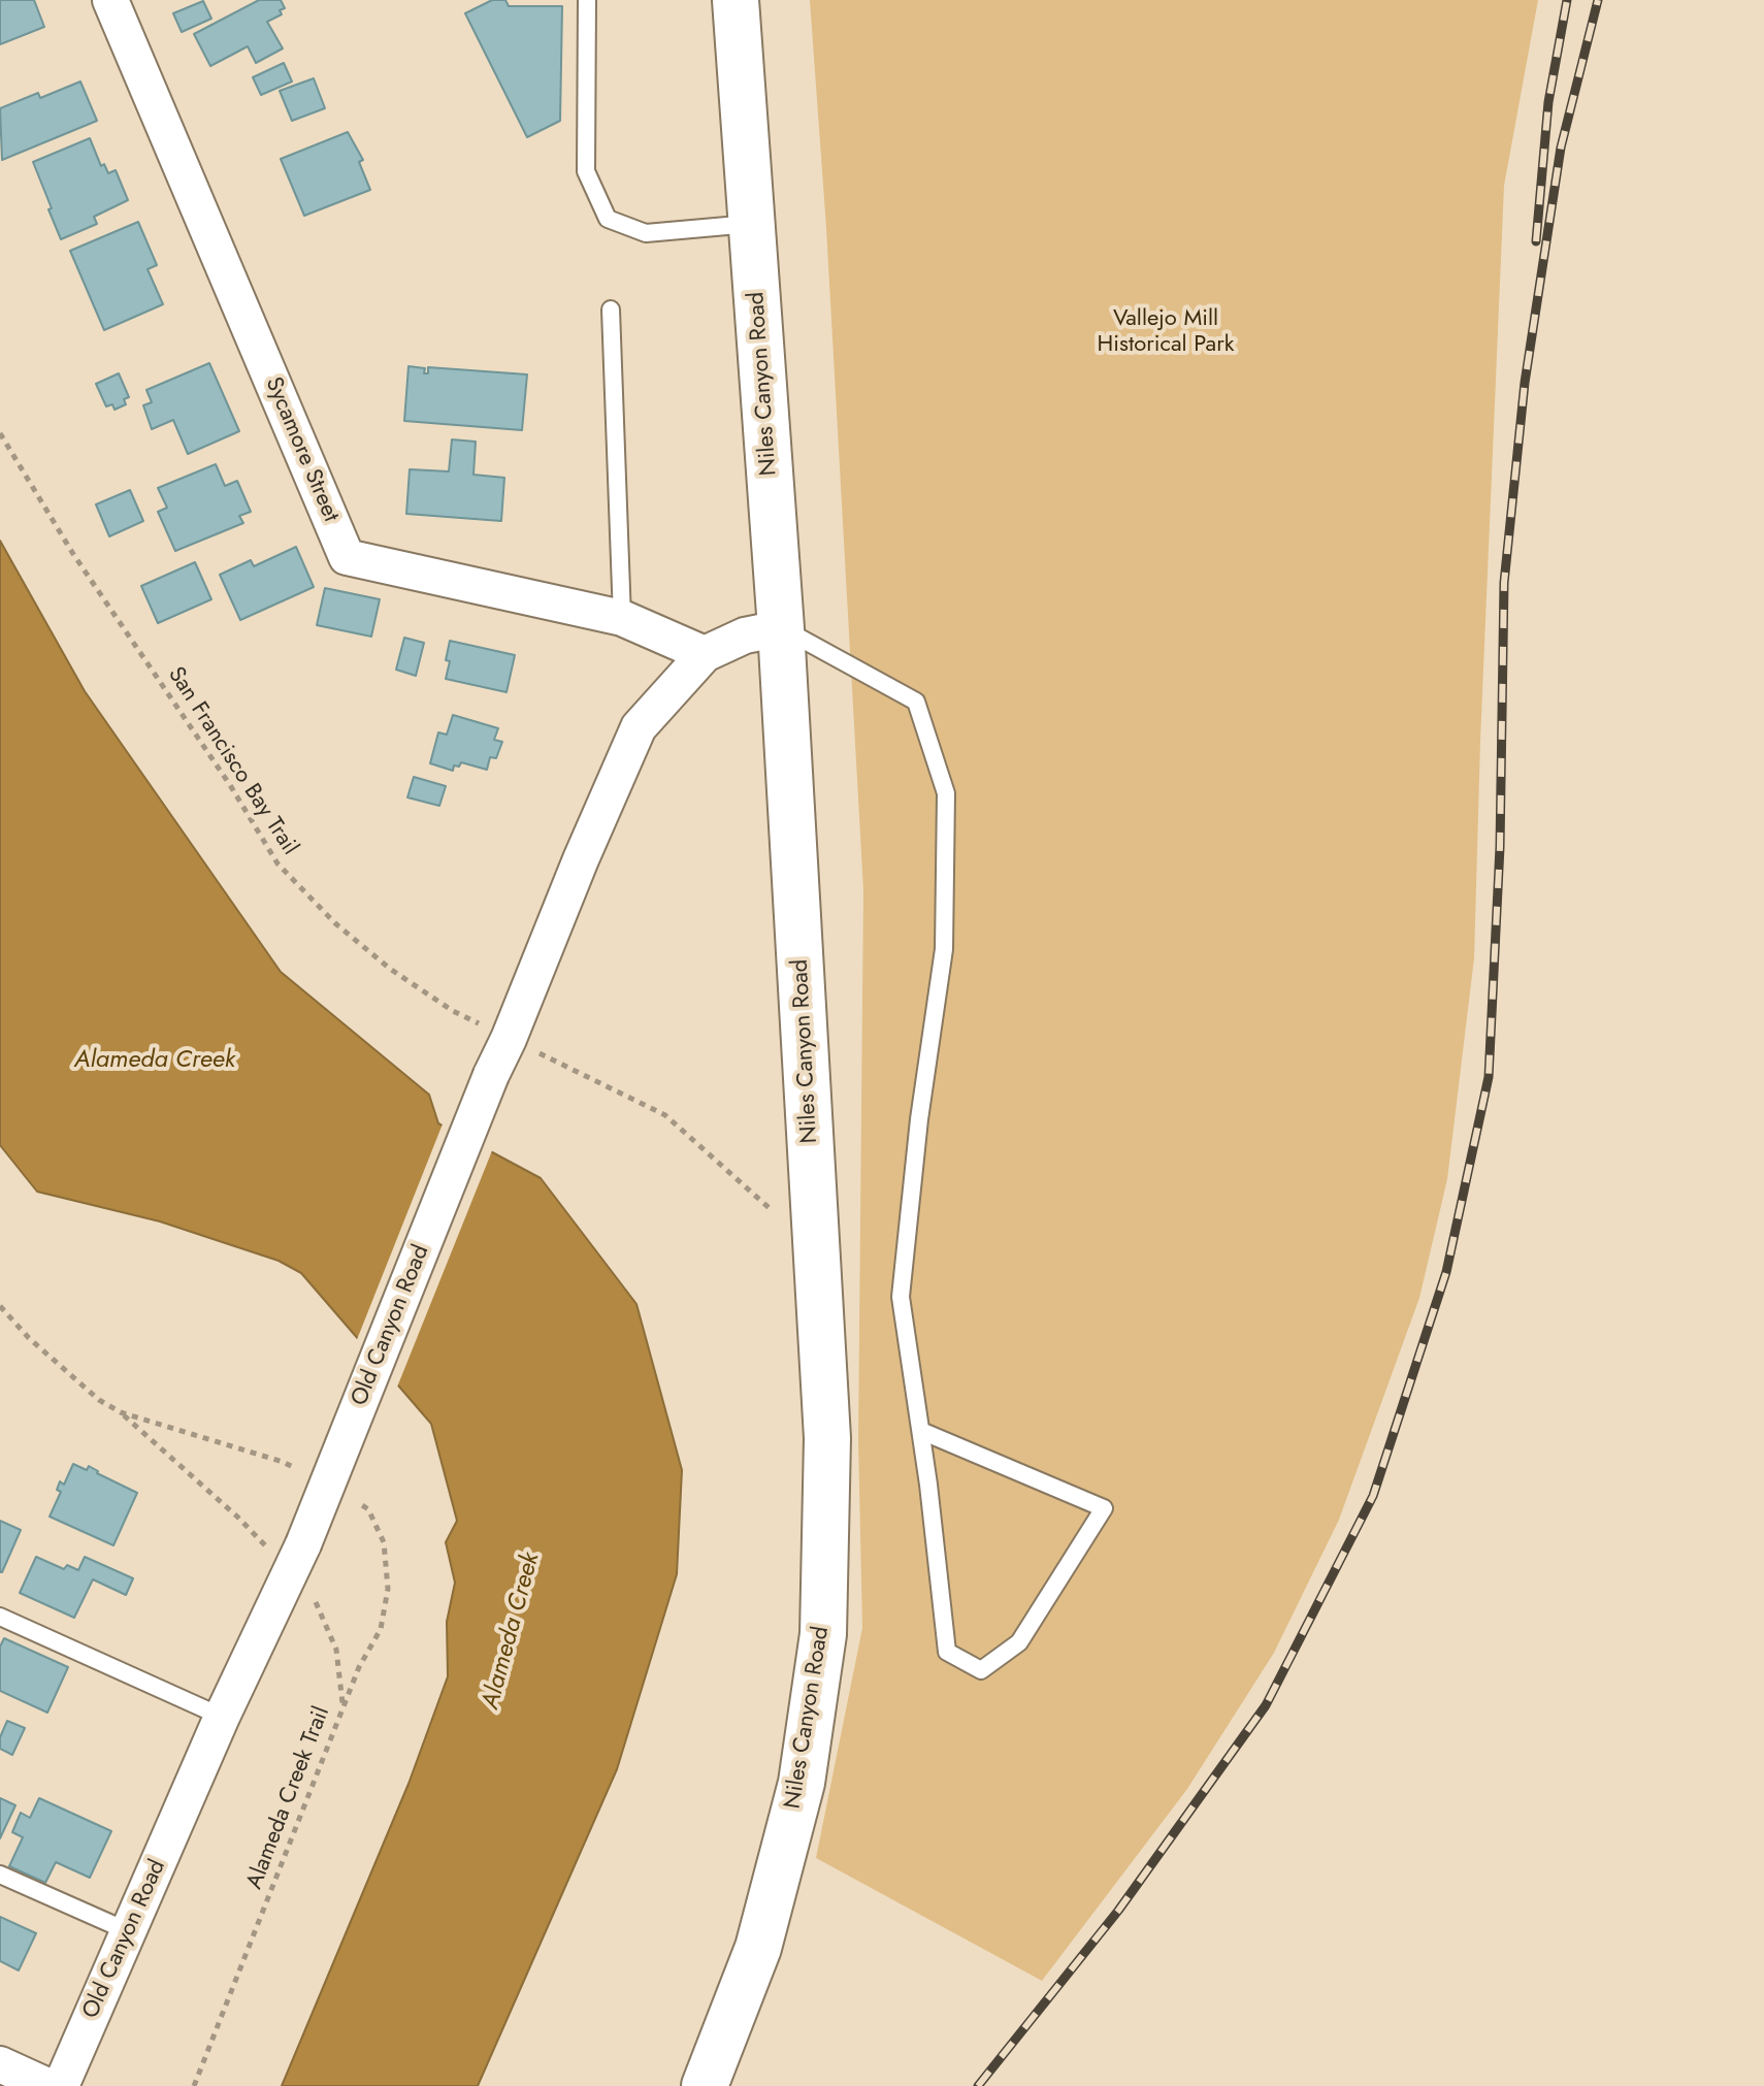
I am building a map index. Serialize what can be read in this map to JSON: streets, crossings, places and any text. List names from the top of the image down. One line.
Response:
{"streets":{"main road":["Niles Canyon Road"],"street":["Sycamore Street","Old Canyon Road"],"path":["San Francisco Bay Trail","Alameda Creek Trail"]},"crossings":[["Niles Canyon Road","San Francisco Bay Trail"],["Niles Canyon Road","Old Canyon Road"],["Sycamore Street","Old Canyon Road"],["San Francisco Bay Trail","Old Canyon Road"],["Old Canyon Road","Alameda Creek Trail"]],"water":["Alameda Creek"],"parks":["Vallejo Mill Historical Park"]}
